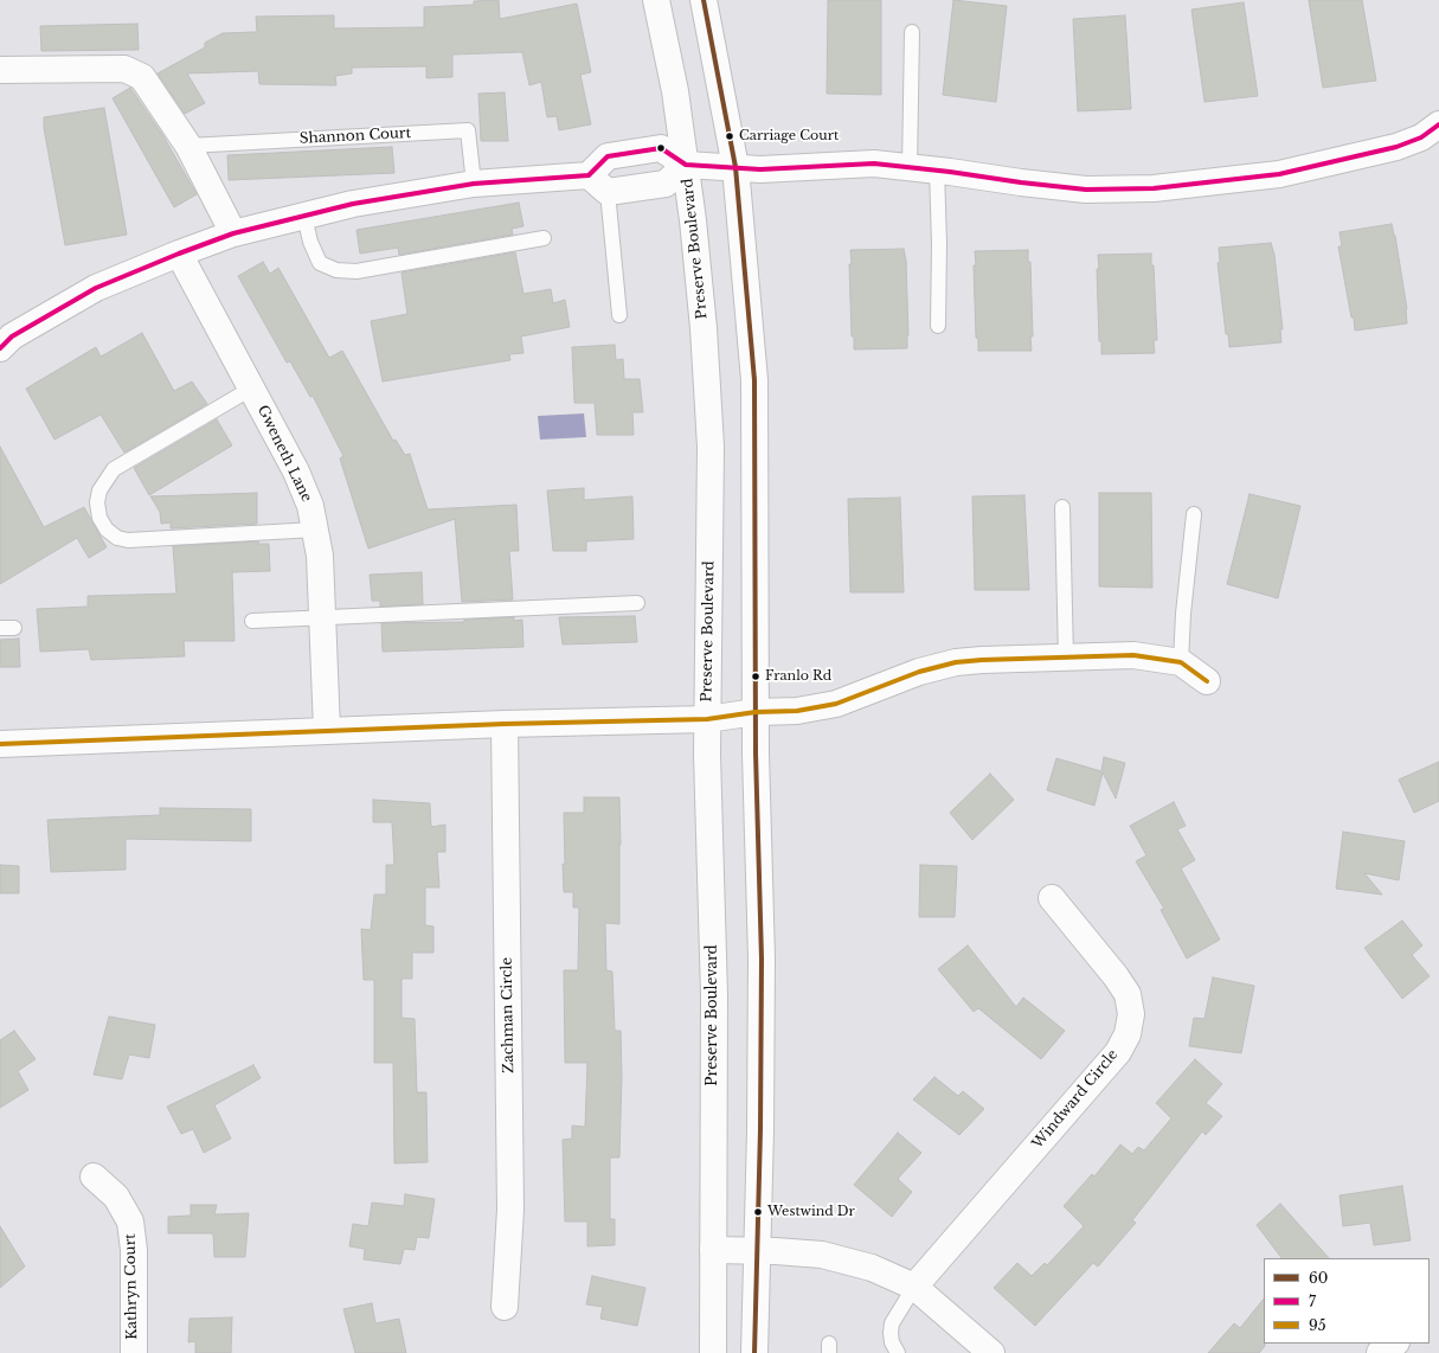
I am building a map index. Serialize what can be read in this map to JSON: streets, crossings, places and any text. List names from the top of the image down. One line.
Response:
{"streets":{"street":["Preserve Boulevard","Gweneth Lane","Zachman Circle","Windward Circle","Kathryn Court"],"lane":["Shannon Court"]},"places":["Carriage Court","Franlo Rd","Westwind Dr"],"lines":["transit line 60","transit line 7","transit line 95"],"legend":["60","7","95"]}
